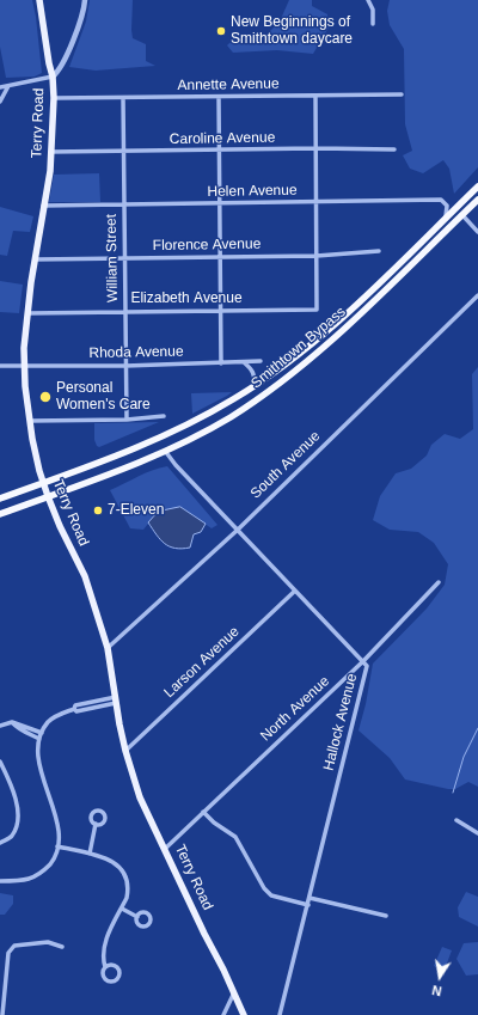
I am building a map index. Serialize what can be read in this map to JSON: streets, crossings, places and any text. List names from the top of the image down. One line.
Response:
{"streets":{"highway":["Smithtown Bypass"],"main road":["Terry Road"],"street":["Annette Avenue","Caroline Avenue","Helen Avenue","Florence Avenue","William Street","Elizabeth Avenue","Rhoda Avenue","South Avenue","Larson Avenue","North Avenue","Hallock Avenue"]},"crossings":[["Annette Avenue","Terry Road"],["Annette Avenue","William Street"],["Terry Road","Caroline Avenue"],["Terry Road","Helen Avenue"],["Terry Road","Florence Avenue"],["Terry Road","Elizabeth Avenue"],["Terry Road","Smithtown Bypass"],["Terry Road","Rhoda Avenue"],["Terry Road","South Avenue"],["Terry Road","Larson Avenue"],["Terry Road","North Avenue"],["Caroline Avenue","William Street"],["Helen Avenue","William Street"],["Helen Avenue","Smithtown Bypass"],["Florence Avenue","William Street"],["Florence Avenue","Elizabeth Avenue"],["William Street","Elizabeth Avenue"],["William Street","Rhoda Avenue"],["Smithtown Bypass","Hallock Avenue"],["South Avenue","Hallock Avenue"],["Larson Avenue","Hallock Avenue"],["North Avenue","Hallock Avenue"]],"places":["New Beginnings of Smithtown daycare","Personal Women's Care","7-Eleven"],"north":"bottom"}
